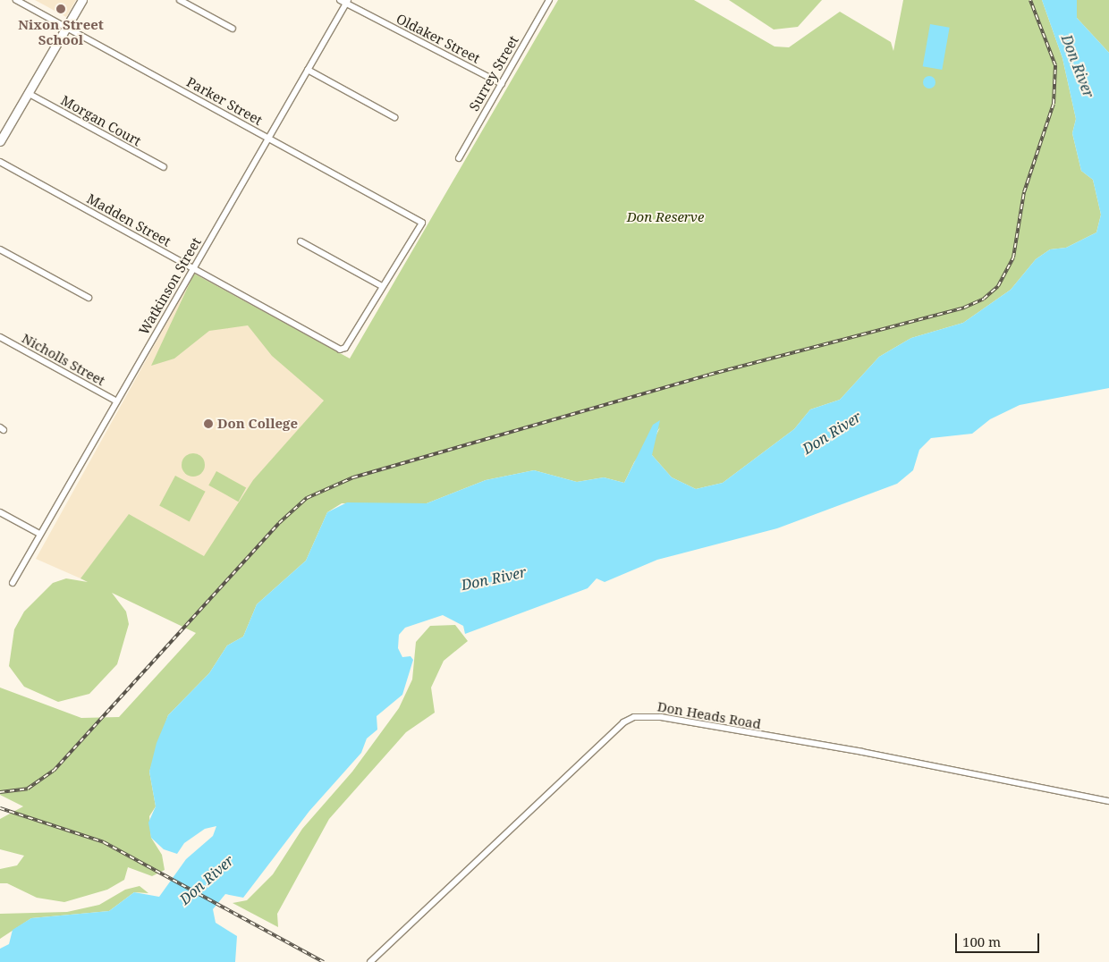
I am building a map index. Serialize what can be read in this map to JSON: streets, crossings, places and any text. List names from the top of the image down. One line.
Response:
{"streets":{"street":["Oldaker Street","Surrey Street","Parker Street","Morgan Court","Madden Street","Watkinson Street","Nicholls Street","Don Heads Road"]},"crossings":[["Oldaker Street","Surrey Street"],["Oldaker Street","Watkinson Street"],["Parker Street","Madden Street"],["Parker Street","Watkinson Street"],["Madden Street","Watkinson Street"],["Watkinson Street","Nicholls Street"]],"water":["Don River"],"parks":["Don Reserve"],"places":["Nixon Street School","Don College"],"scale_bar":"100 m"}
